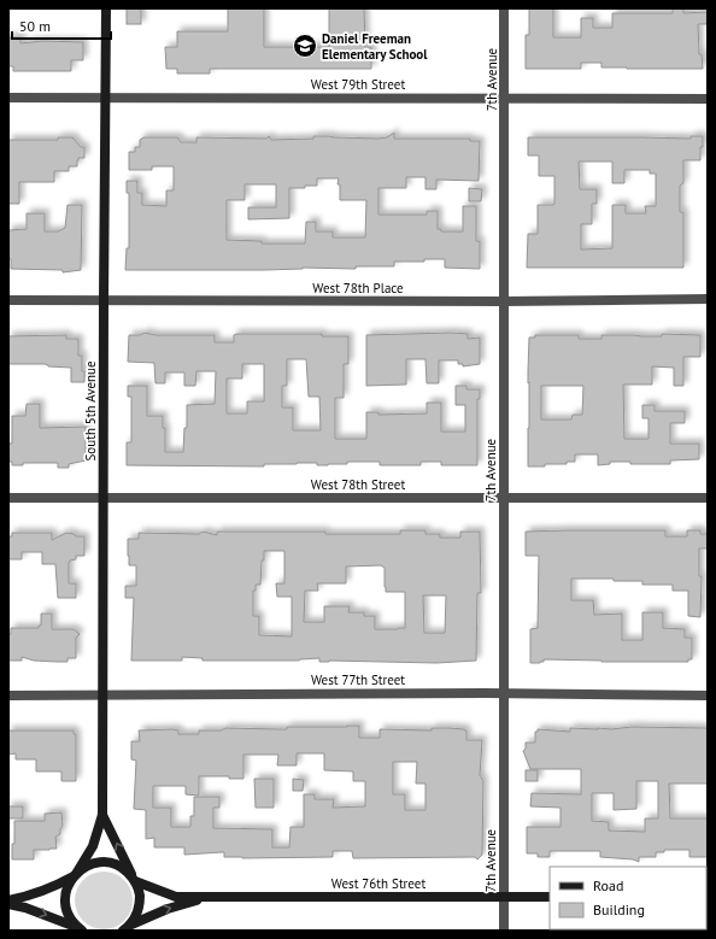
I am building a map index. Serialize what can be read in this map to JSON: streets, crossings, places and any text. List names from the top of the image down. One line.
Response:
{"streets":{"street":["7th Avenue","West 79th Street","West 78th Place","South 5th Avenue","West 78th Street","West 77th Street","West 76th Street"]},"crossings":[["7th Avenue","West 79th Street"],["7th Avenue","West 78th Place"],["7th Avenue","West 78th Street"],["7th Avenue","West 77th Street"],["7th Avenue","West 76th Street"],["West 79th Street","South 5th Avenue"],["West 78th Place","South 5th Avenue"],["South 5th Avenue","West 78th Street"],["South 5th Avenue","West 77th Street"],["South 5th Avenue","West 76th Street"]],"places":{"school or university":["Daniel Freeman Elementary School"]},"legend":["Road","Building"],"scale_bar":"50 m"}
